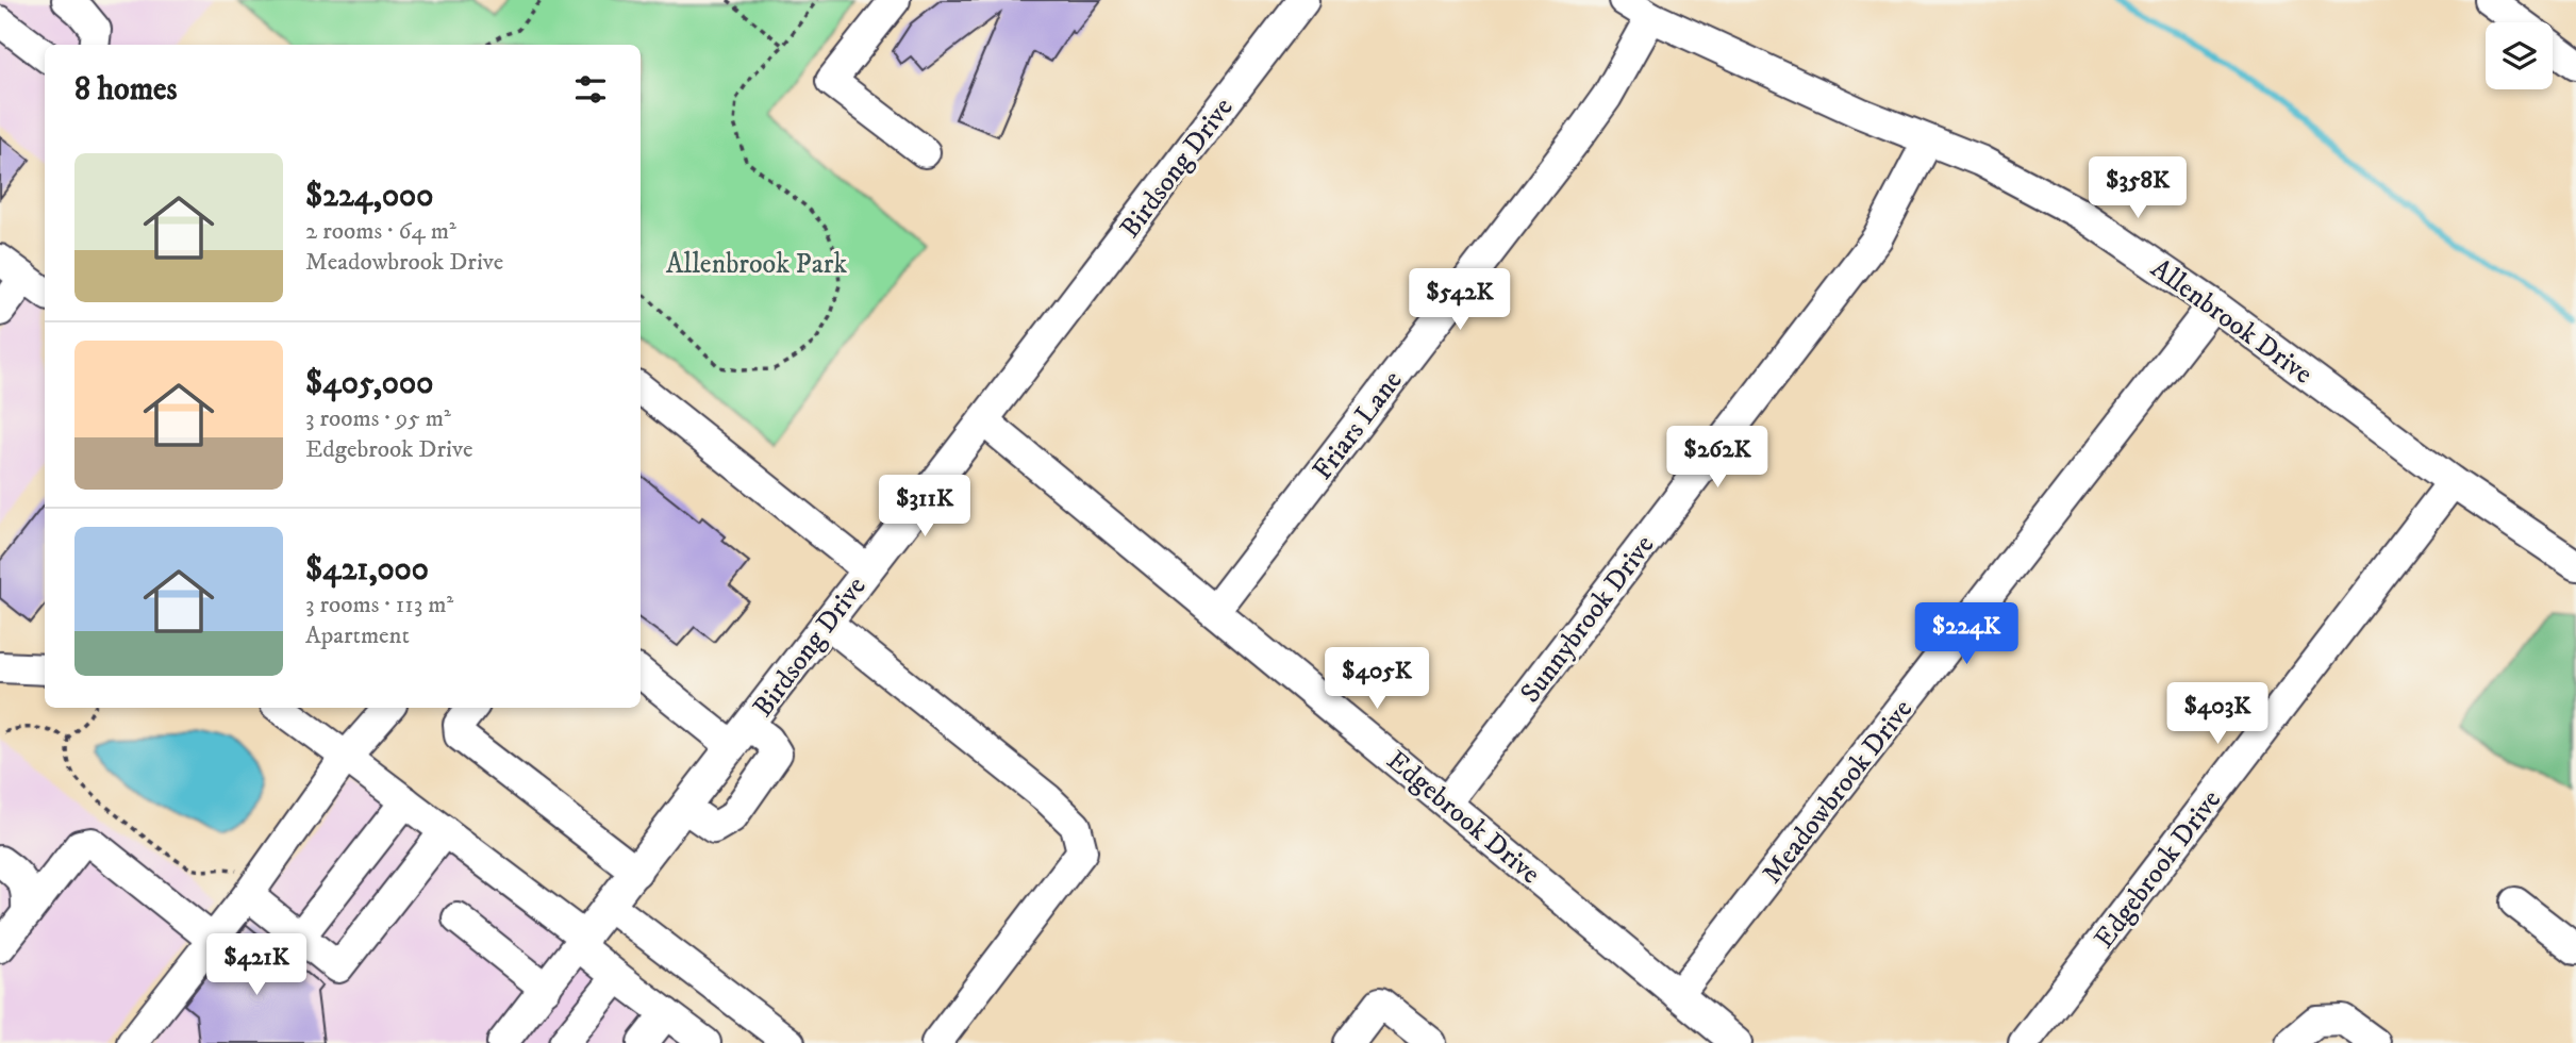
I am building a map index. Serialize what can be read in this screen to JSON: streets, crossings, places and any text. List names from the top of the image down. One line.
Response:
{"streets":{"street":["Birdsong Drive","Allenbrook Drive","Friars Lane","Sunnybrook Drive","Meadowbrook Drive","Edgebrook Drive"]},"crossings":[["Birdsong Drive","Edgebrook Drive"],["Allenbrook Drive","Friars Lane"],["Allenbrook Drive","Sunnybrook Drive"],["Allenbrook Drive","Meadowbrook Drive"],["Allenbrook Drive","Edgebrook Drive"],["Friars Lane","Edgebrook Drive"],["Sunnybrook Drive","Edgebrook Drive"],["Meadowbrook Drive","Edgebrook Drive"]],"parks":["Allenbrook Park"],"page":{"heading":"8 homes","list":[{"name":"$224,000","note":"2 rooms · 64 m² · Meadowbrook Drive"},{"name":"$405,000","note":"3 rooms · 95 m² · Edgebrook Drive"},{"name":"$421,000","note":"3 rooms · 113 m² · Apartment"}],"price":["$358K","$542K","$262K","$311K","$224K","$405K","$403K","$421K"]}}
